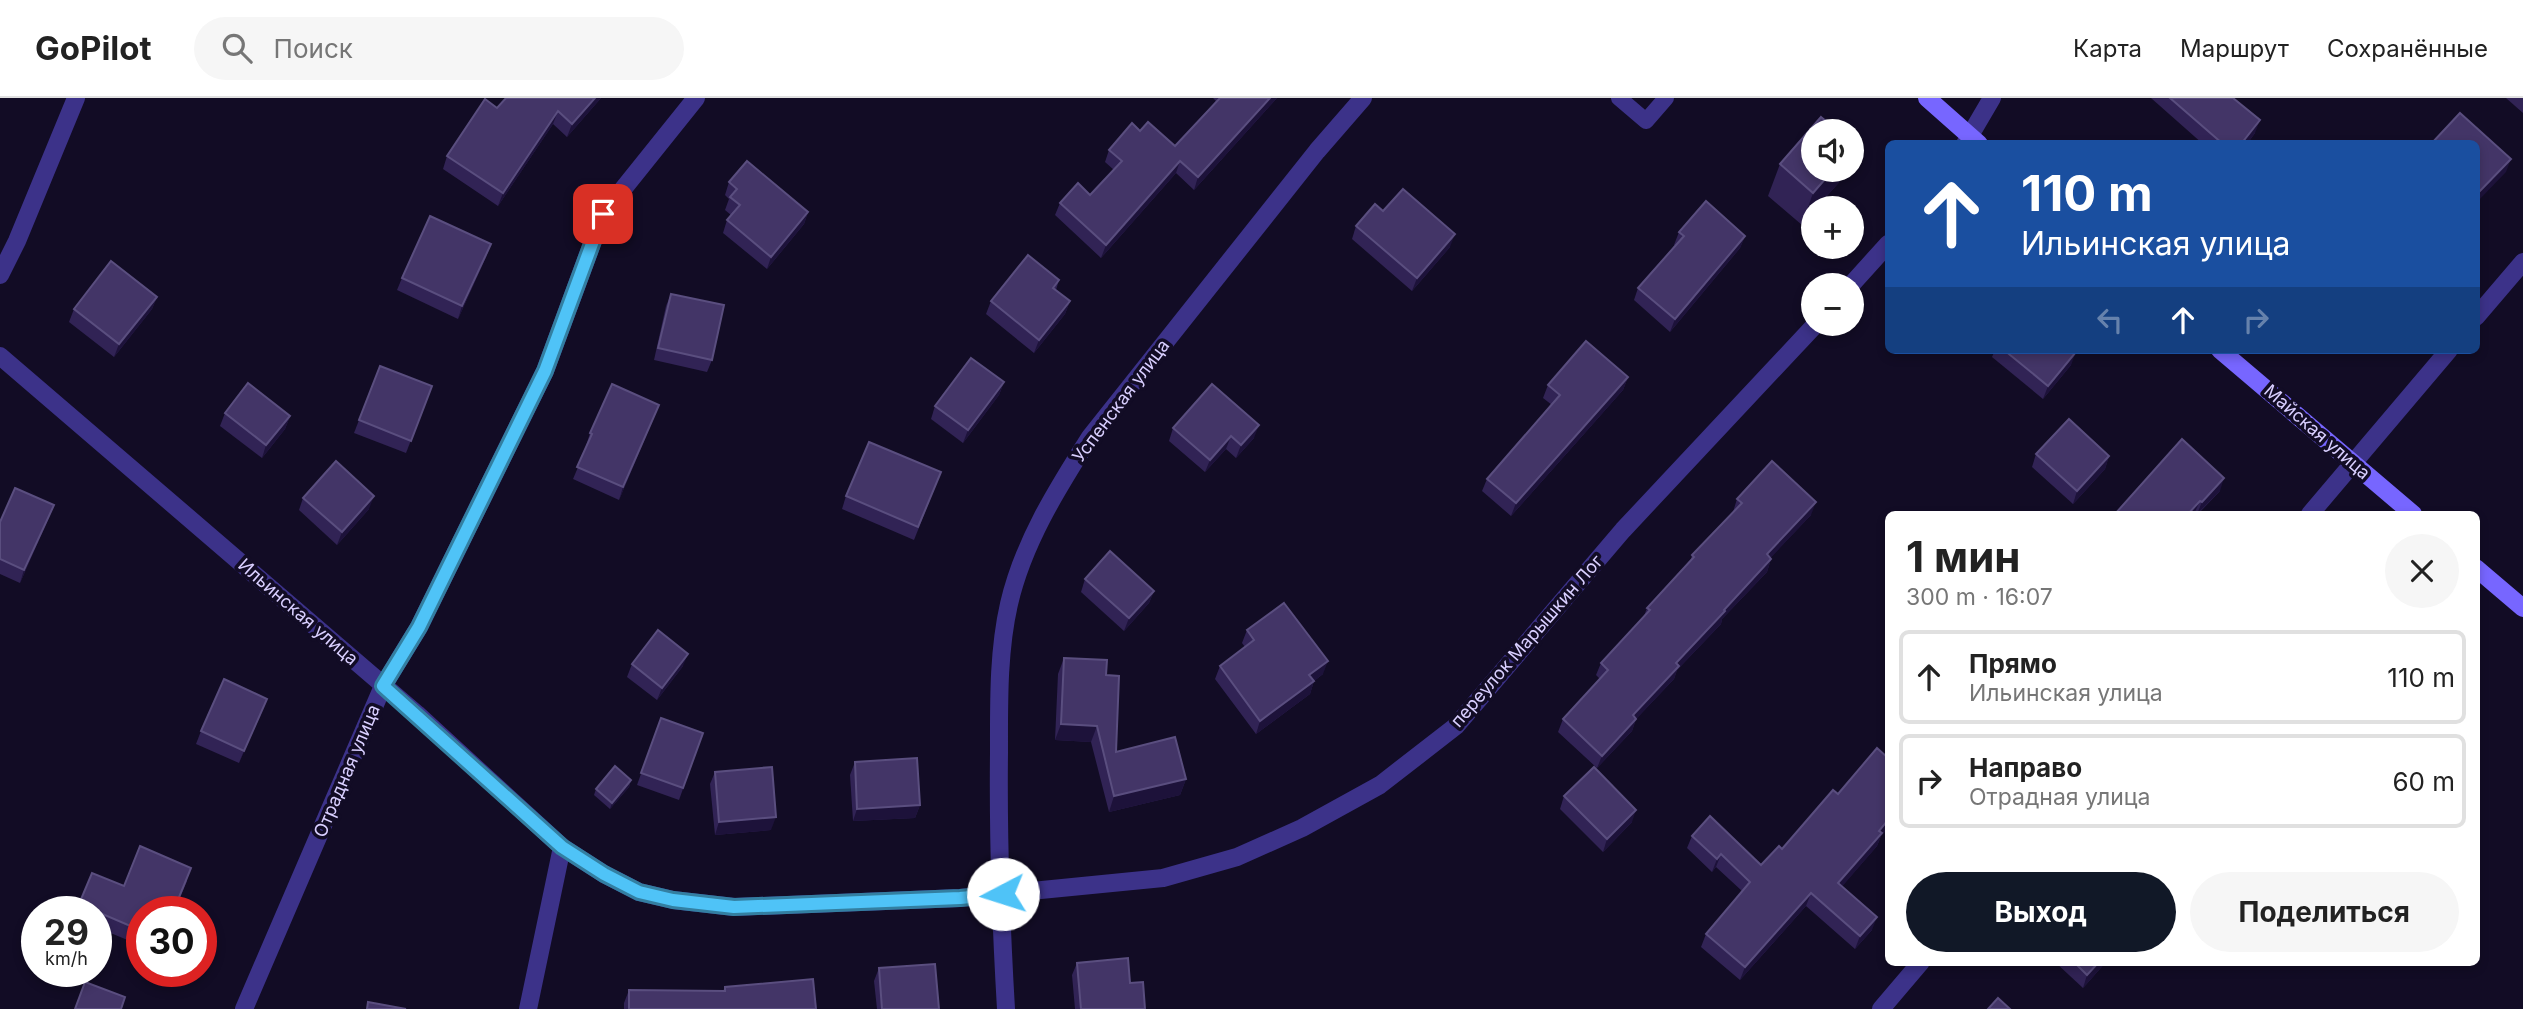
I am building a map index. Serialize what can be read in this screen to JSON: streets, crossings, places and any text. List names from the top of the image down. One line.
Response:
{"streets":{"street":["Успенская улица","Майская улица","Ильинская улица","переулок Марышкин Лог","Отрадная улица"]},"crossings":[["Успенская улица","переулок Марышкин Лог"],["Ильинская улица","переулок Марышкин Лог"],["Ильинская улица","Отрадная улица"]],"page":{"header":"GoPilot","search":"Поиск","nav":["Карта","Маршрут","Сохранённые"],"map_buttons":["+","−"],"turn":["110 m","Ильинская улица"],"heading":["1 мин","300 m · 16:07"],"list":[{"name":"Прямо","note":"Ильинская улица","value":"110 m"},{"name":"Направо","note":"Отрадная улица","value":"60 m"}],"buttons":["Выход","Поделиться"],"speed":"29 km/h","limit":"30"}}
